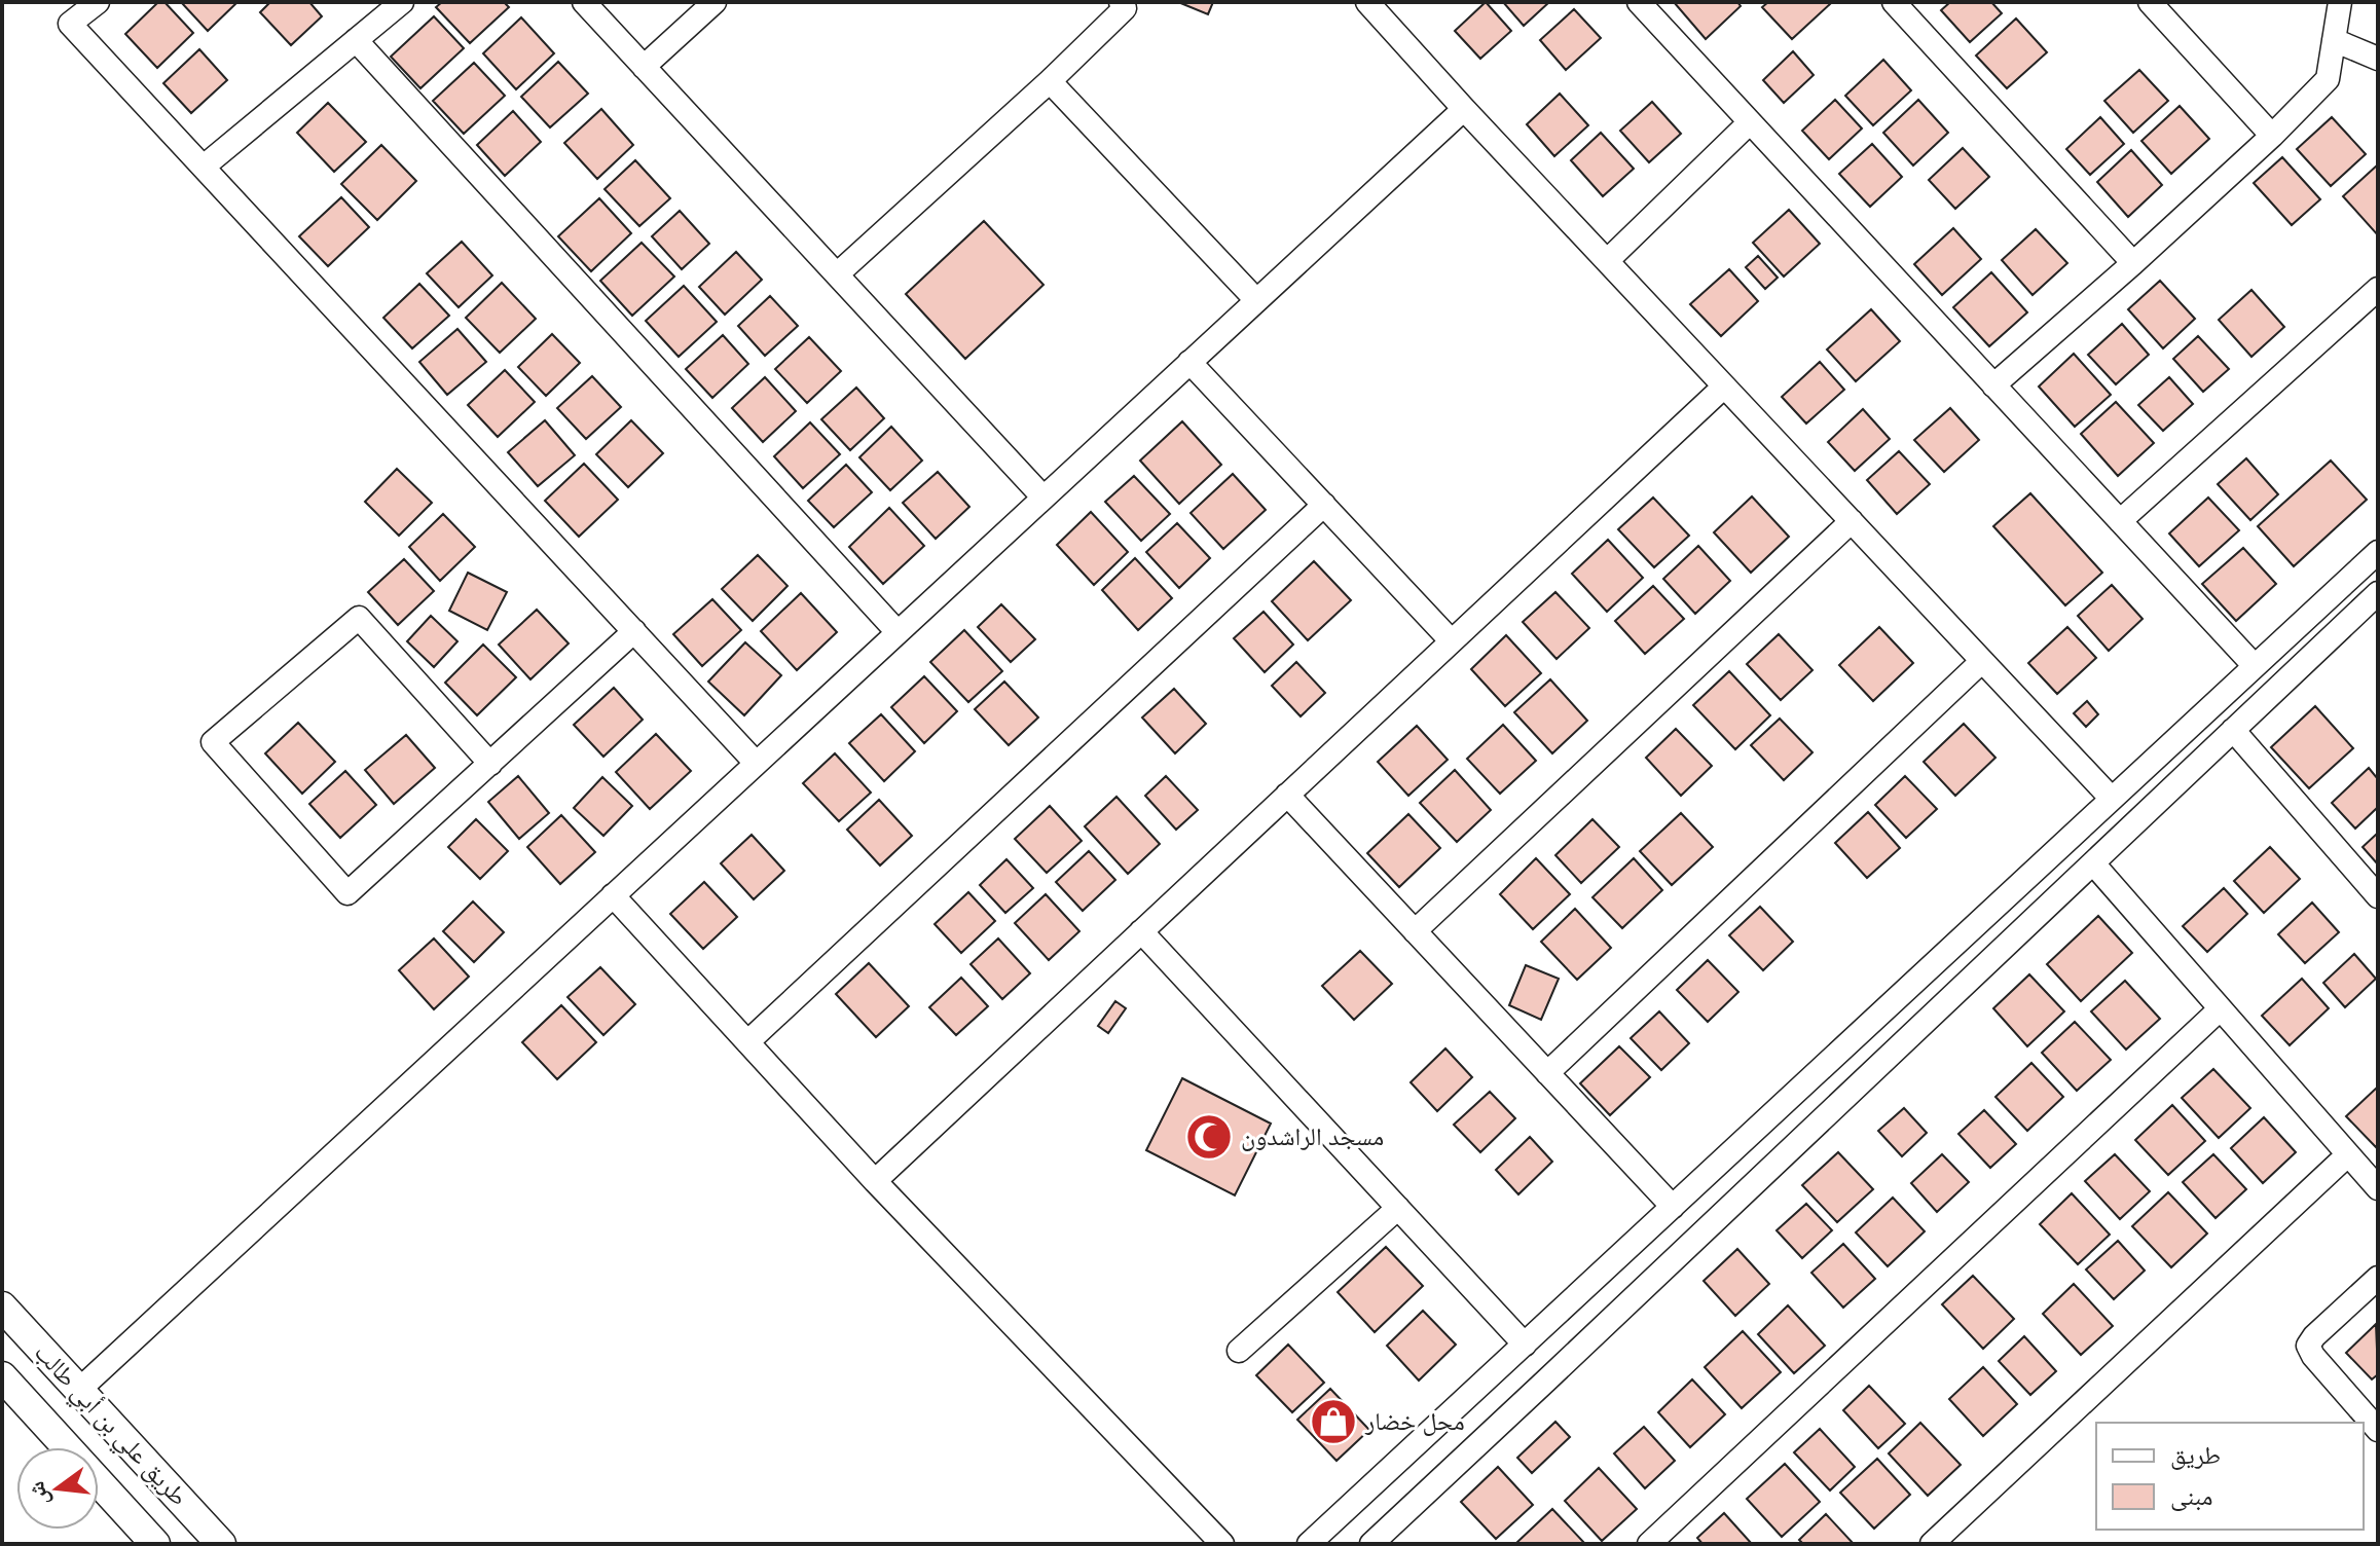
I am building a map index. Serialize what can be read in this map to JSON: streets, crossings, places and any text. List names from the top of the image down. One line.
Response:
{"streets":{"main road":["طريق علي بن أبي طالب"]},"places":{"mosque":["مسجد الراشدون"],"shop":["محل خضار"]},"legend":["طريق","مبنى"],"north":"left"}
